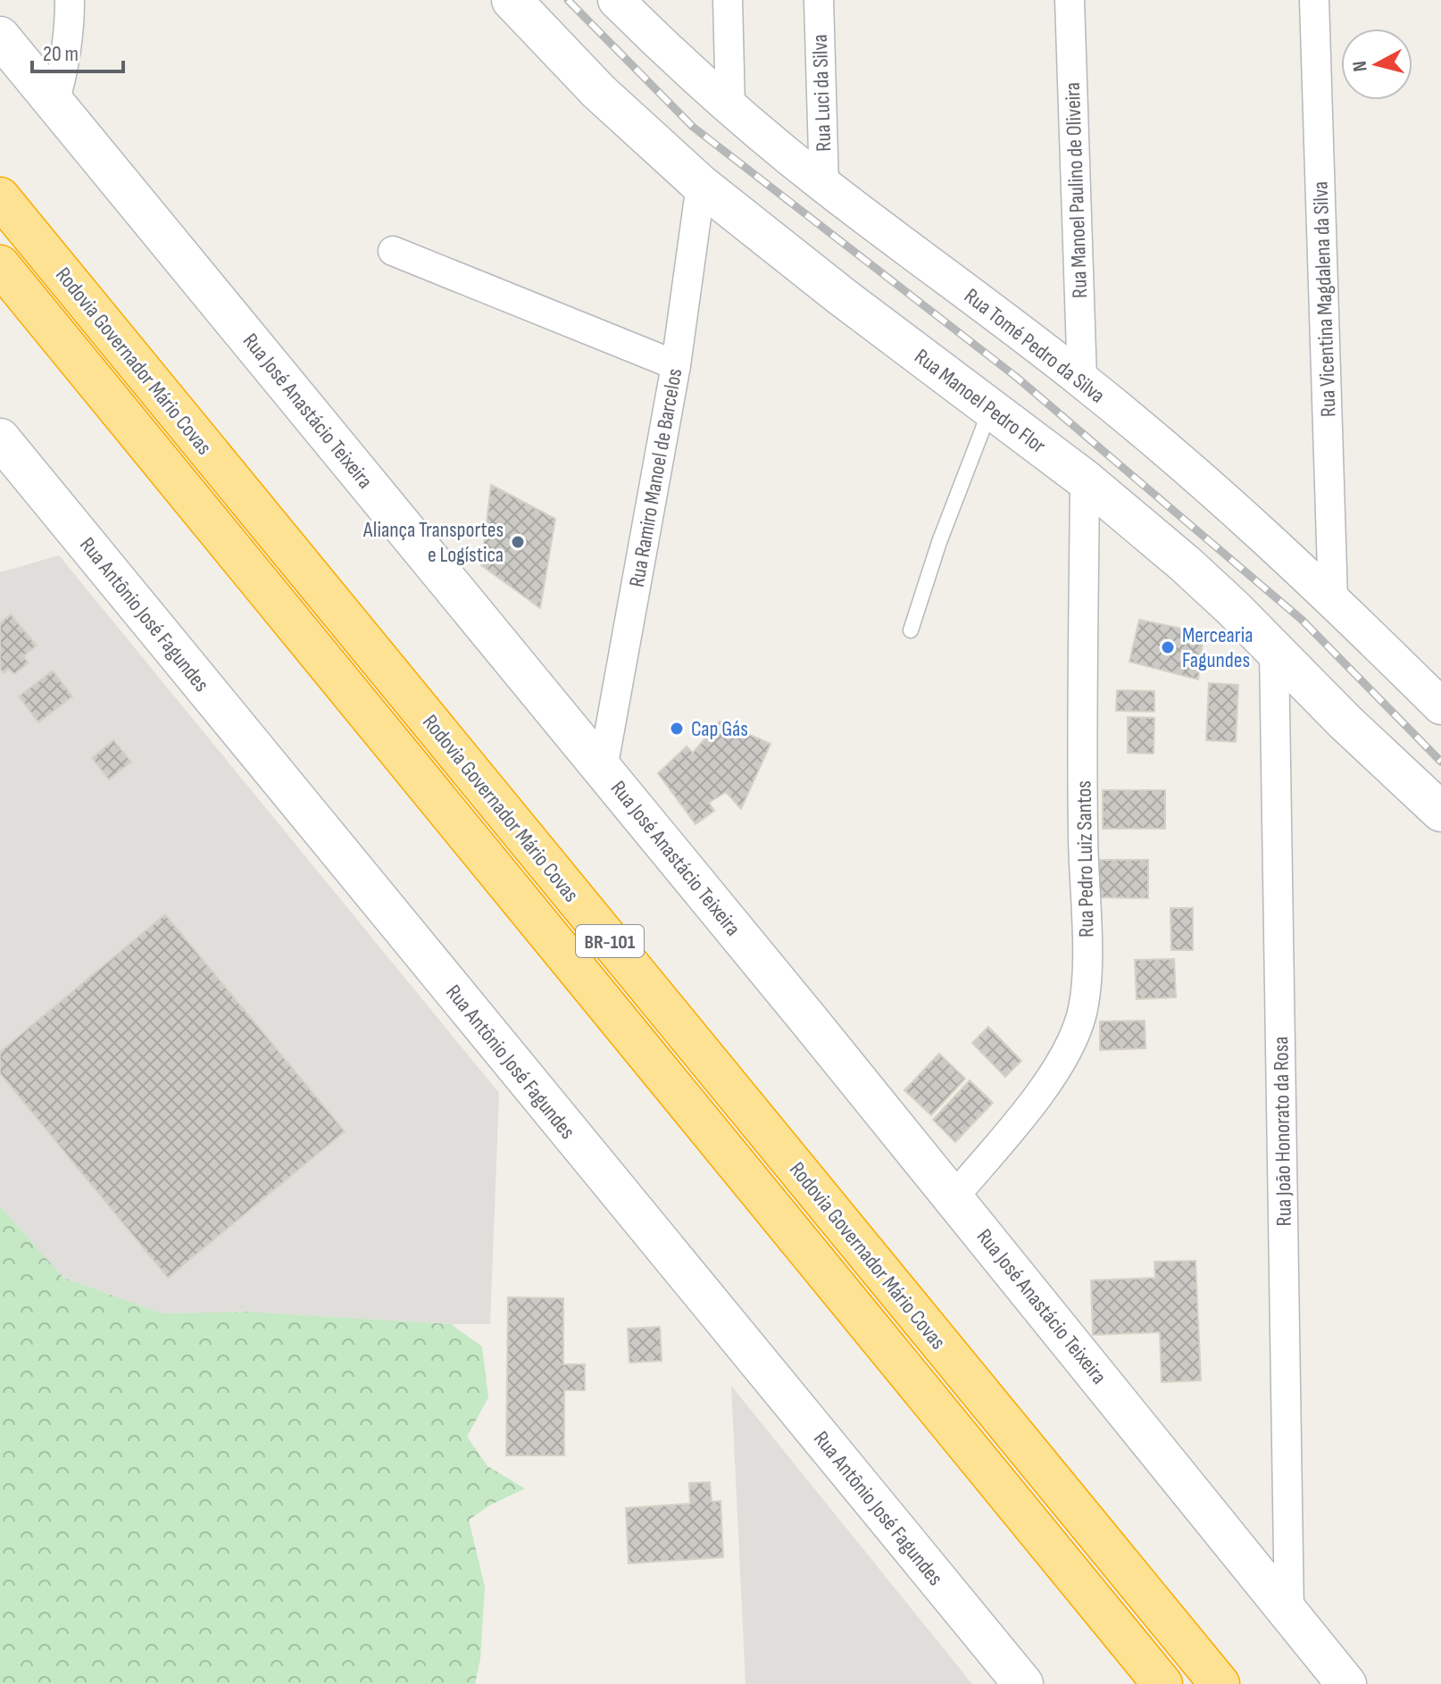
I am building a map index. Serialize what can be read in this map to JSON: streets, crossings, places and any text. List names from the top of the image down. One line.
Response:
{"streets":{"highway":["Rodovia Governador Mário Covas","BR-101"],"main road":["Rua Manoel Pedro Flor","Rua José Anastácio Teixeira","Rua Antônio José Fagundes"],"street":["Rua Luci da Silva","Rua Manoel Paulino de Oliveira","Rua Vicentina Magdalena da Silva","Rua Tomé Pedro da Silva","Rua Ramiro Manoel de Barcelos","Rua Pedro Luiz Santos","Rua João Honorato da Rosa"]},"crossings":[["Rua Luci da Silva","Rua Tomé Pedro da Silva"],["Rua Manoel Paulino de Oliveira","Rua Tomé Pedro da Silva"],["Rua Vicentina Magdalena da Silva","Rua Tomé Pedro da Silva"],["Rua Manoel Pedro Flor","Rua Ramiro Manoel de Barcelos"],["Rua Manoel Pedro Flor","Rua Pedro Luiz Santos"],["Rua Manoel Pedro Flor","Rua João Honorato da Rosa"],["Rua José Anastácio Teixeira","Rua Ramiro Manoel de Barcelos"],["Rua José Anastácio Teixeira","Rua Pedro Luiz Santos"],["Rua José Anastácio Teixeira","Rua João Honorato da Rosa"]],"places":["Aliança Transportes e Logística","Mercearia Fagundes","Cap Gás"],"scale_bar":"20 m","north":"left"}
